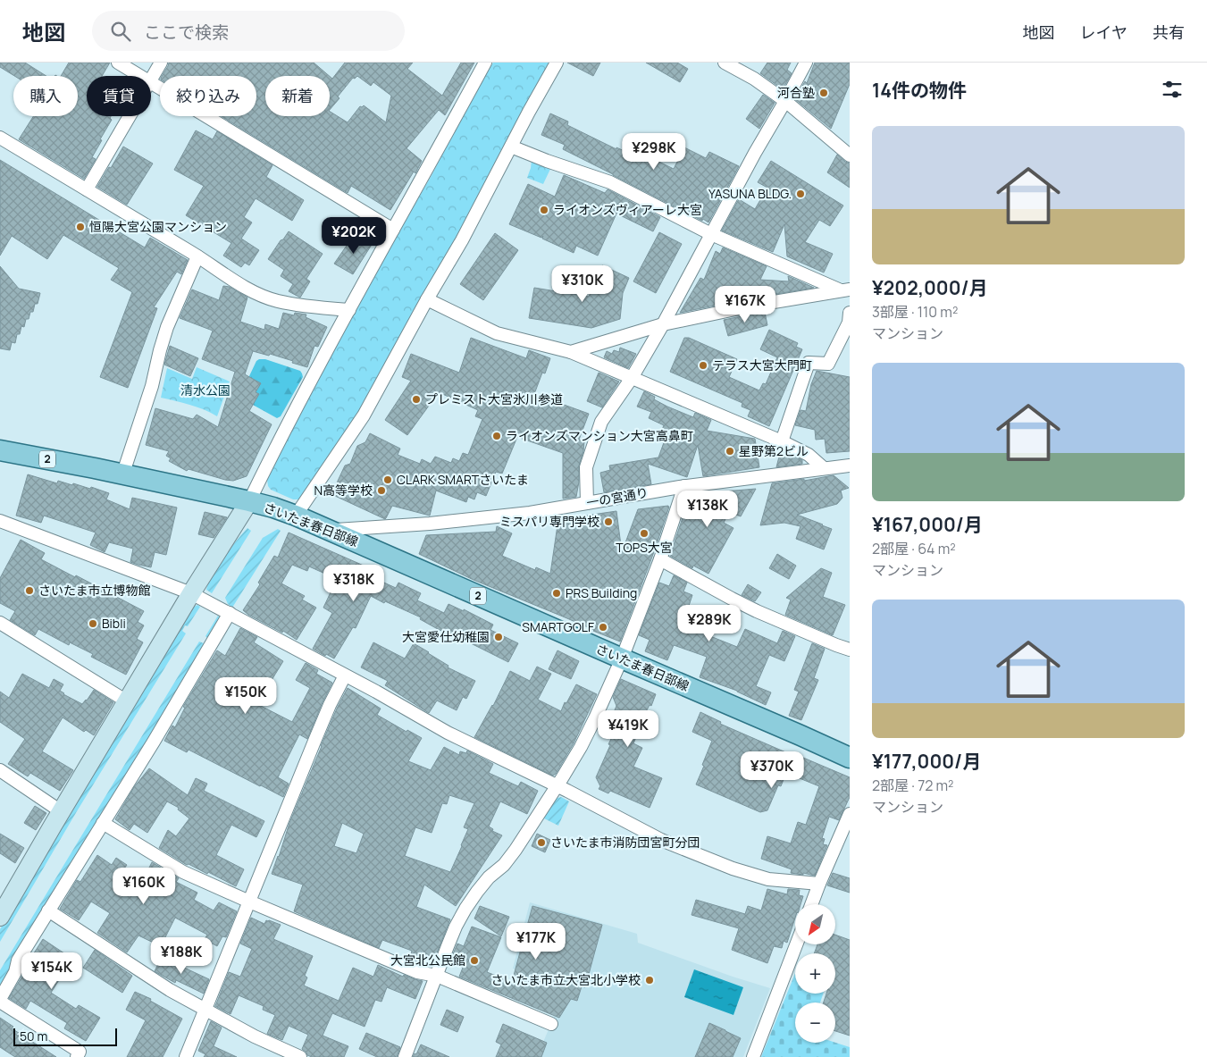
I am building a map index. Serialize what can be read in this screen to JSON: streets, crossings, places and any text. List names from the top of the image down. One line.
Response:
{"streets":{"main road":["2","さいたま春日部線"],"street":["一の宮通り"]},"crossings":[["一の宮通り","さいたま春日部線"]],"parks":["清水公園"],"places":["河合塾","YASUNA BLDG.","ライオンズヴィアーレ大宮","恒陽大宮公園マンション","テラス大宮大門町","プレミスト大宮氷川参道","ライオンズマンション大宮高鼻町","星野第2ビル","CLARK SMARTさいたま","N高等学校","ミスパリ専門学校","TOPS大宮","さいたま市立博物館","PRS Building","Bibli","SMARTGOLF","大宮愛仕幼稚園","さいたま市消防団宮町分団","大宮北公民館","さいたま市立大宮北小学校"],"scale_bar":"50 m","north":"bottom left","page":{"header":"地図","search":"ここで検索","nav":["地図","レイヤ","共有"],"heading":"14件の物件","chip":["購入","賃貸","絞り込み","新着"],"list":[{"name":"¥202,000/月","note":"3部屋 · 110 m² · マンション"},{"name":"¥167,000/月","note":"2部屋 · 64 m² · マンション"},{"name":"¥177,000/月","note":"2部屋 · 72 m² · マンション"}],"price":["¥298K","¥202K","¥310K","¥167K","¥138K","¥318K","¥289K","¥150K","¥419K","¥370K","¥160K","¥177K","¥188K","¥154K"],"map_buttons":["+","−"],"scale":"50 m"}}
